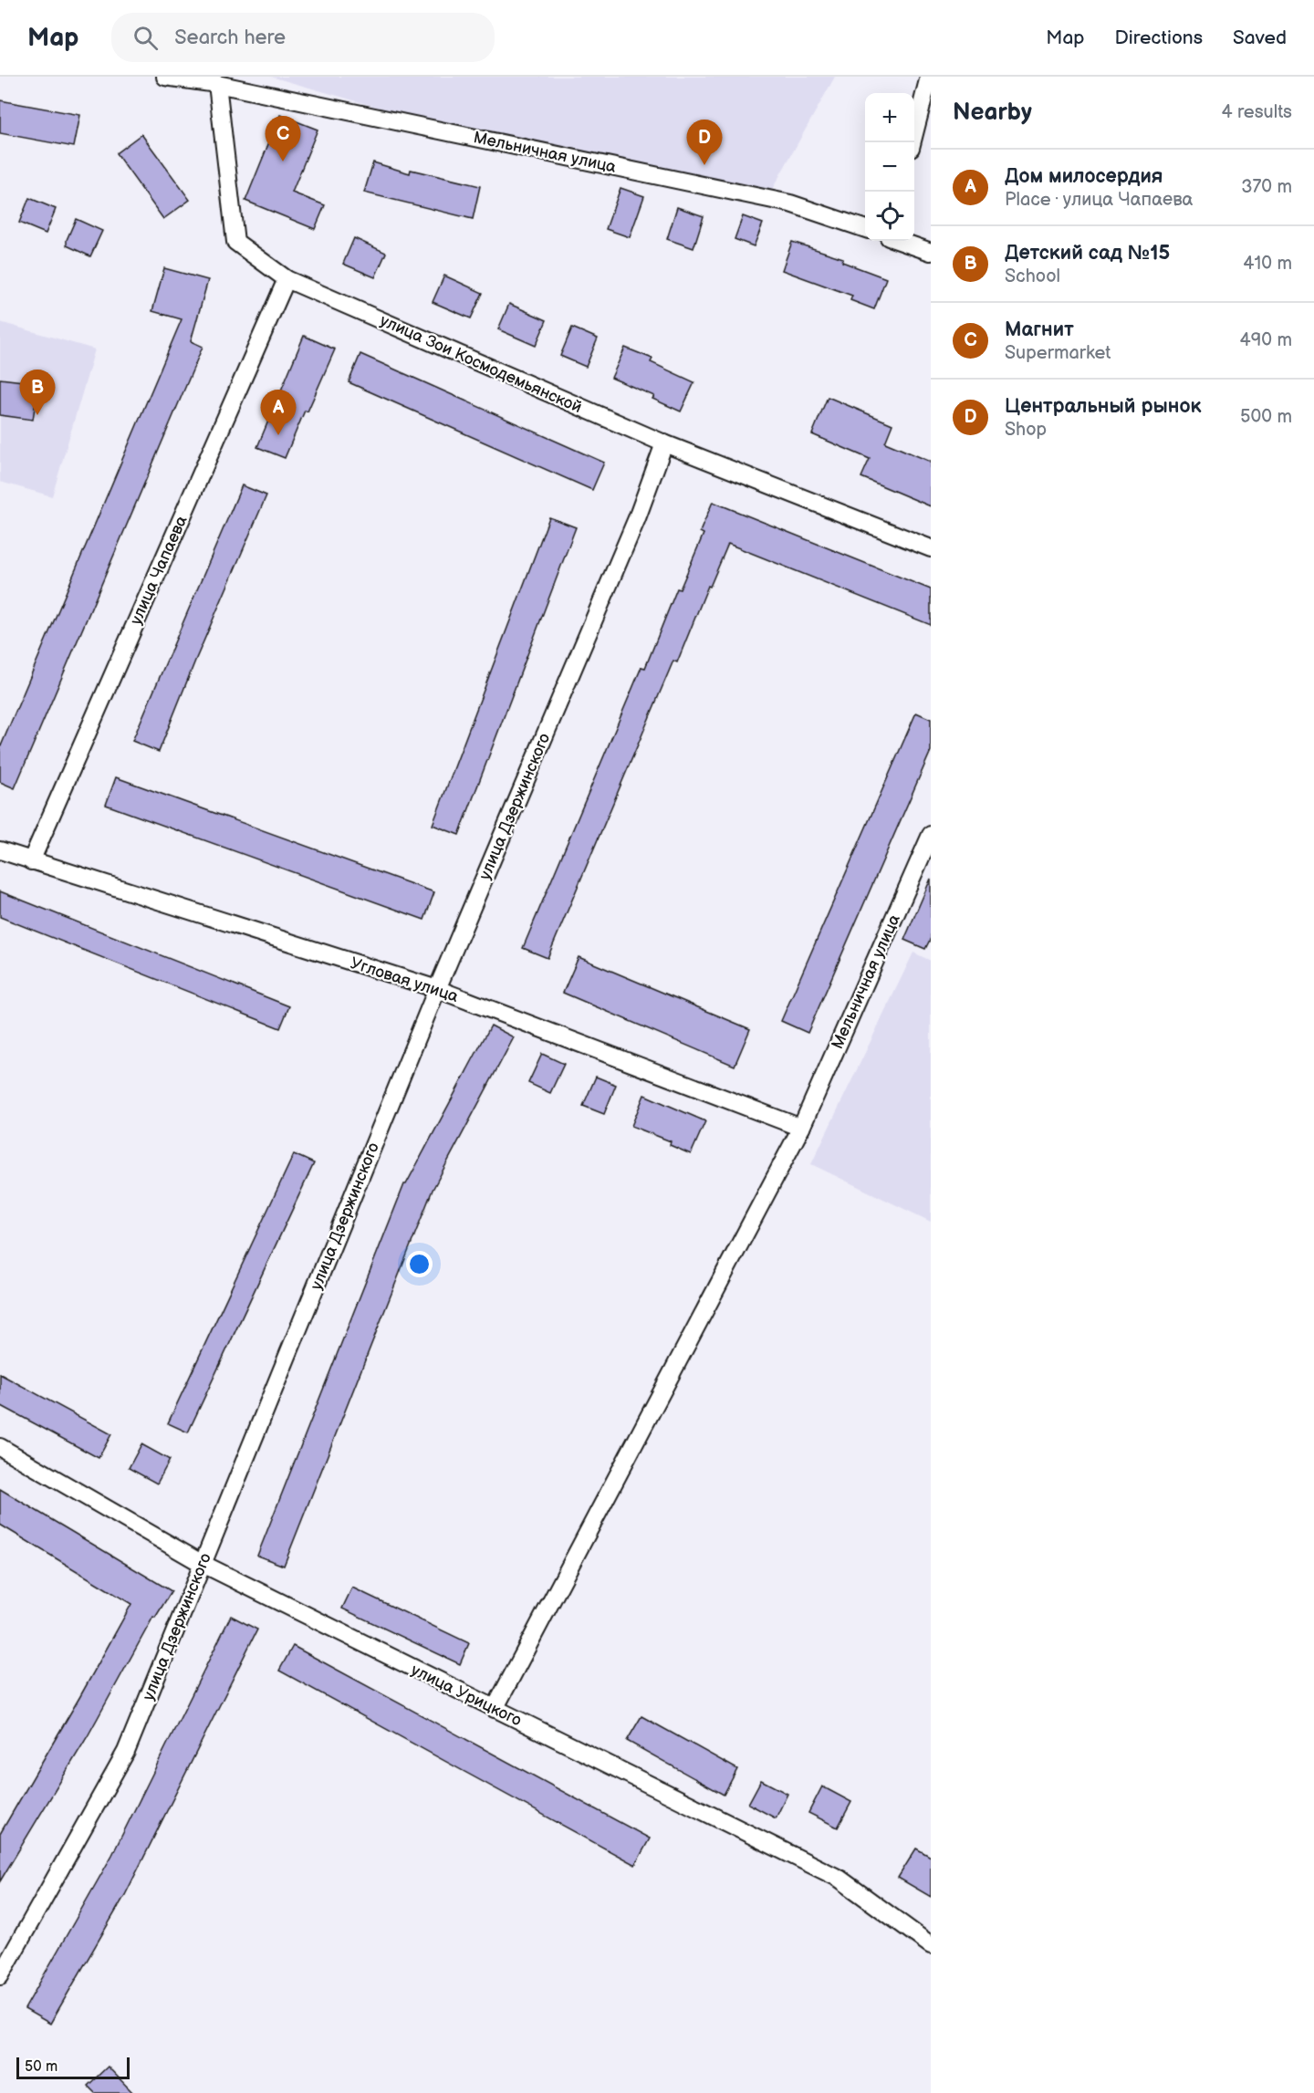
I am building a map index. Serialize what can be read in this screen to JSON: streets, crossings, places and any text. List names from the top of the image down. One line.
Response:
{"streets":{"street":["Мельничная улица","улица Зои Космодемьянской","улица Чапаева","улица Дзержинского","Угловая улица","улица Урицкого"]},"crossings":[["Мельничная улица","улица Зои Космодемьянской"],["Мельничная улица","Угловая улица"],["Мельничная улица","улица Урицкого"],["улица Зои Космодемьянской","улица Чапаева"],["улица Зои Космодемьянской","улица Дзержинского"],["улица Чапаева","Угловая улица"],["улица Дзержинского","Угловая улица"],["улица Дзержинского","улица Урицкого"]],"scale_bar":"50 m","page":{"header":"Map","search":"Search here","nav":["Map","Directions","Saved"],"heading":["Nearby","4 results"],"map_buttons":["+","−"],"pins":["C","D","B","A"],"list":[{"mark":"A","name":"Дом милосердия","note":"Place · улица Чапаева","value":"370 m"},{"mark":"B","name":"Детский сад №15","note":"School","value":"410 m"},{"mark":"C","name":"Магнит","note":"Supermarket","value":"490 m"},{"mark":"D","name":"Центральный рынок","note":"Shop","value":"500 m"}],"scale":"50 m"}}
